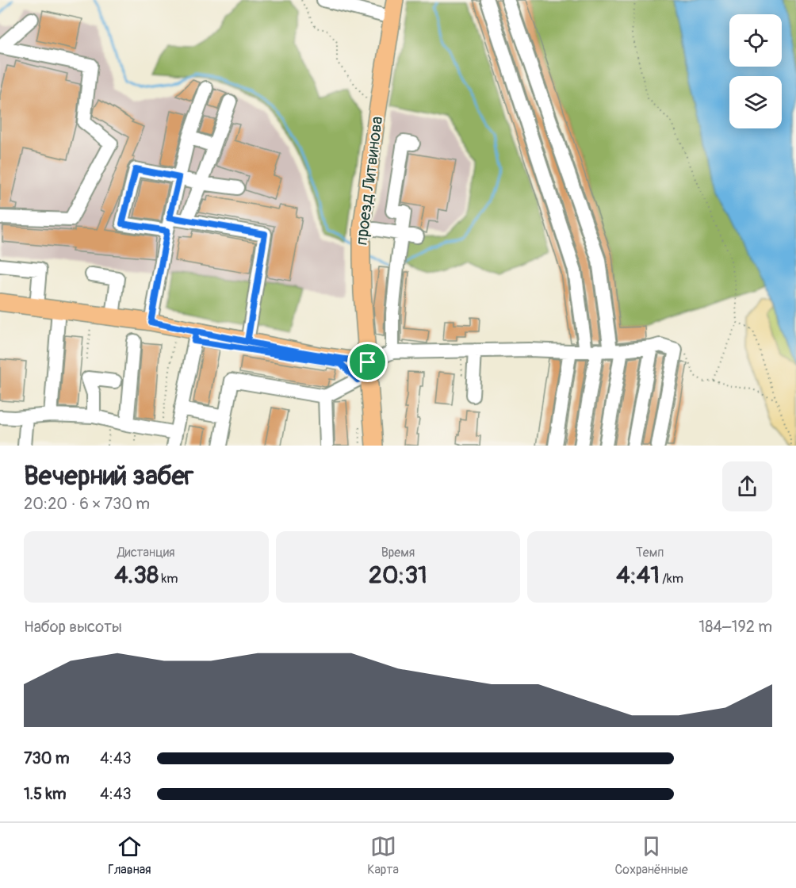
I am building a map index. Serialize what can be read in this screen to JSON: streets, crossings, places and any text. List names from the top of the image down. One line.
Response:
{"streets":{"main road":["проезд Литвинова"]},"page":{"heading":["Вечерний забег","20:20 · 6 × 730 m"],"stats":[["Дистанция","4.38 km"],["Время","20:31"],["Темп","4:41 /km"]],"chart":["Набор высоты","184–192 m"],"list":[{"name":"730 m","note":"4:43"},{"name":"1.5 km","note":"4:43"}],"tabs":["Главная","Карта","Сохранённые"]}}
